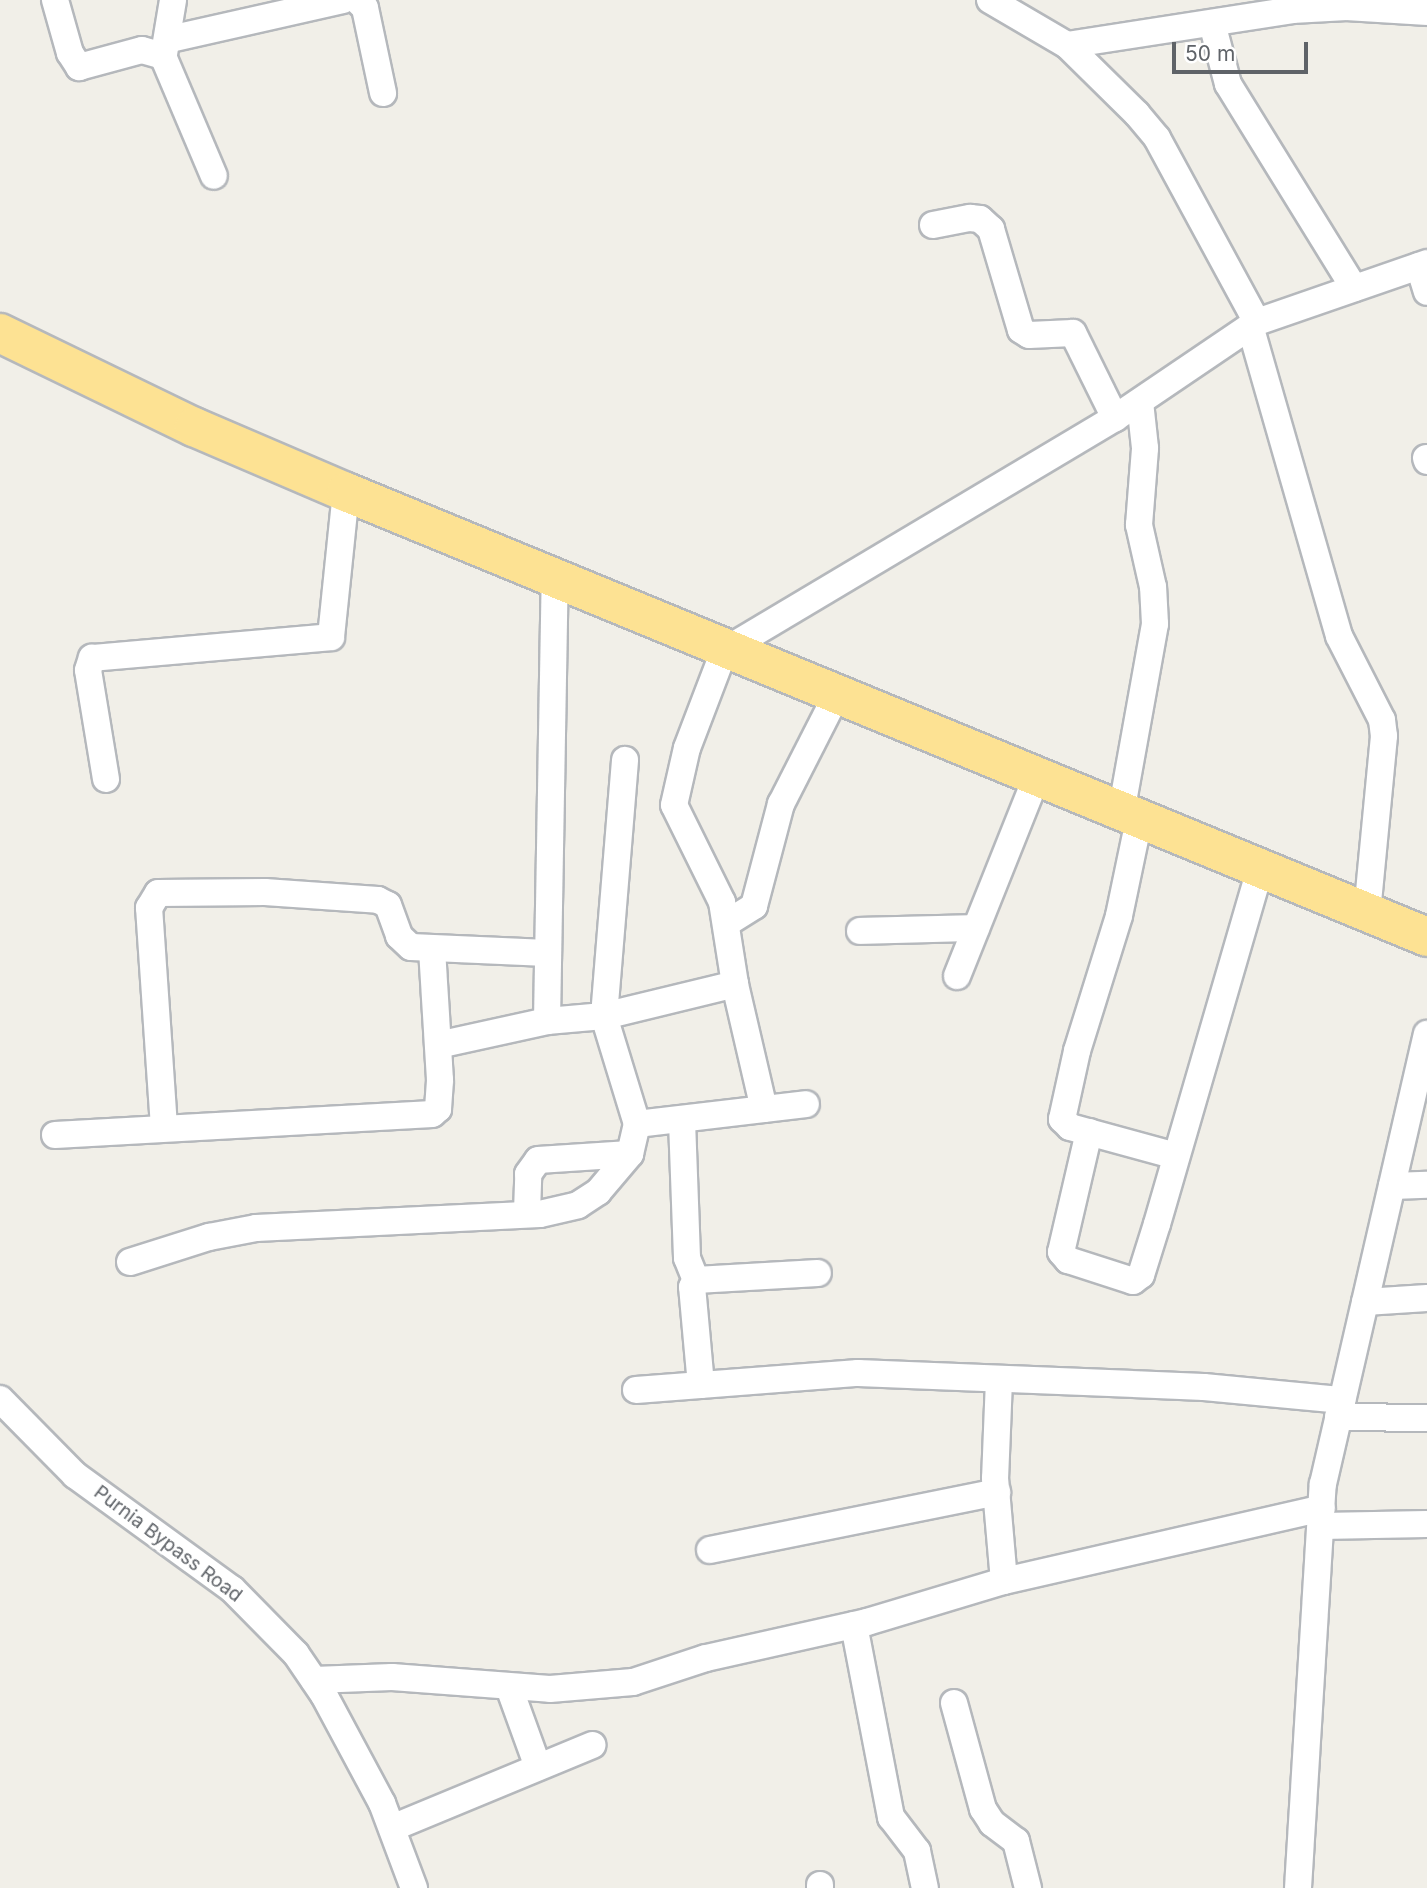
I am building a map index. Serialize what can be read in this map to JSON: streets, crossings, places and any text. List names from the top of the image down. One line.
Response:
{"streets":{"street":["Purnia Bypass Road"]},"scale_bar":"50 m"}
